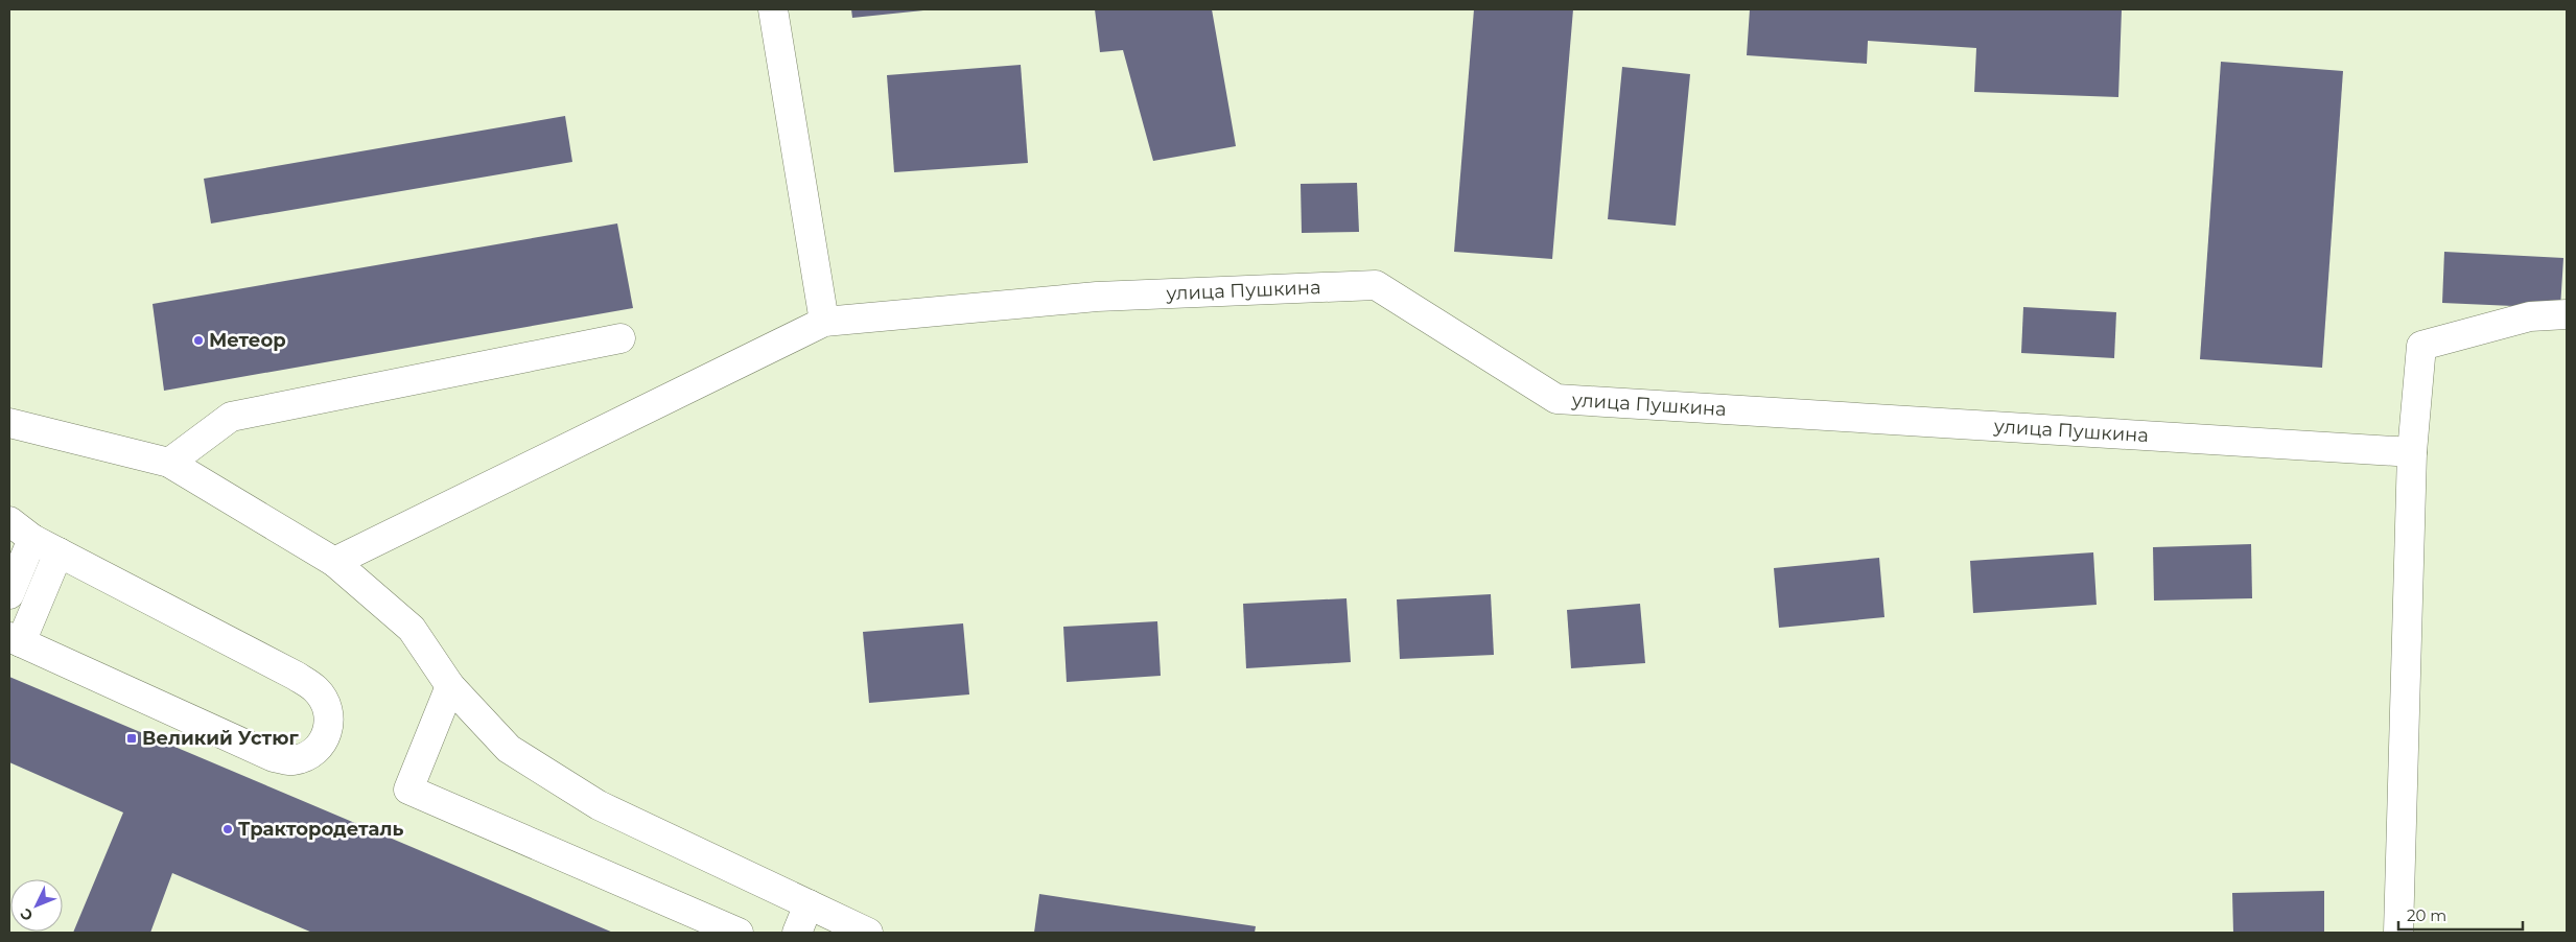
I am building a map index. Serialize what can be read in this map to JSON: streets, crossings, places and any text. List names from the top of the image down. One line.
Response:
{"streets":{"street":["улица Пушкина"]},"places":{"other":["Метеор","Трактородеталь"],"transit":["Великий Устюг"]},"scale_bar":"20 m","north":"bottom left"}
